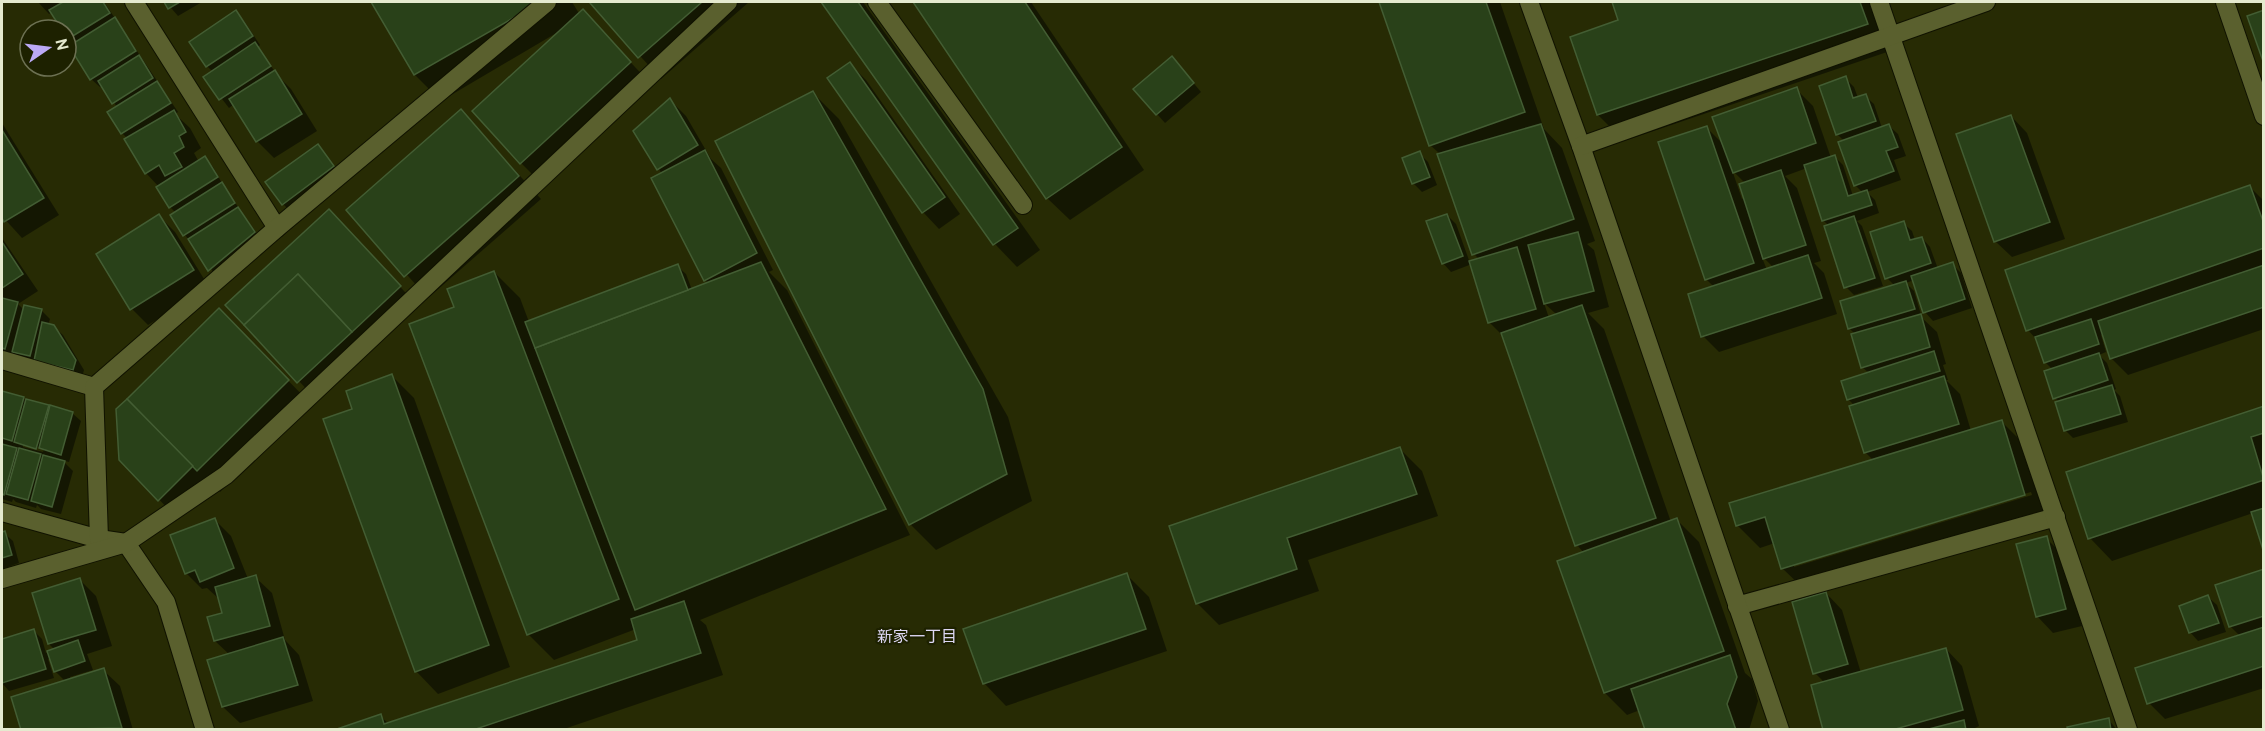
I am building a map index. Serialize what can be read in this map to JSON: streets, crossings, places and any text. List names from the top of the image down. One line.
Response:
{"districts":["新家一丁目"],"north":"right"}
